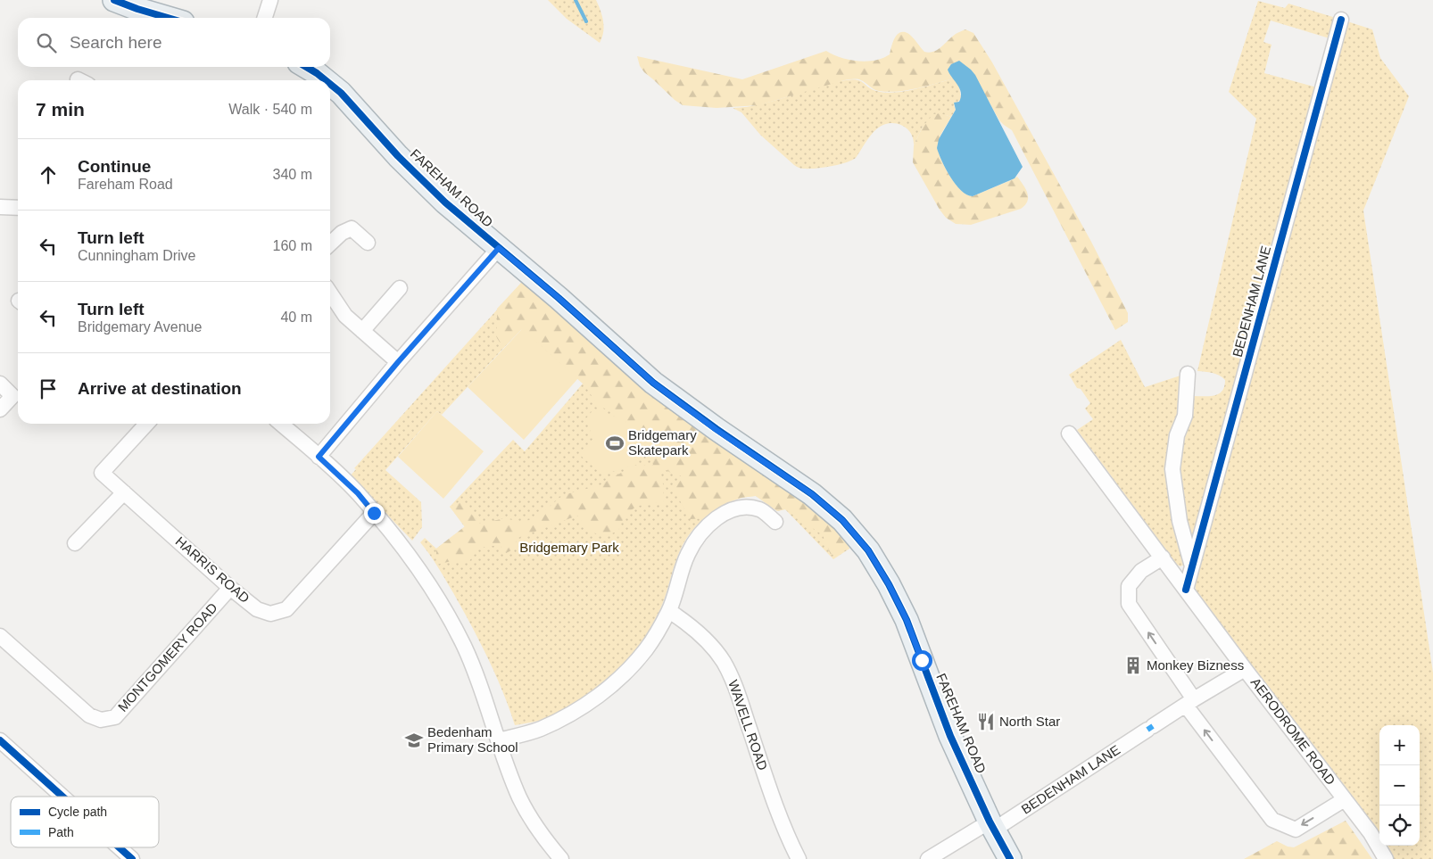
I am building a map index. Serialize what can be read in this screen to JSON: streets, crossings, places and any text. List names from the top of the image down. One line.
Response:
{"streets":{"main road":["FAREHAM ROAD"],"street":["BEDENHAM LANE","HARRIS ROAD","MONTGOMERY ROAD","WAVELL ROAD","AERODROME ROAD"]},"crossings":[["FAREHAM ROAD","BEDENHAM LANE"],["BEDENHAM LANE","AERODROME ROAD"],["HARRIS ROAD","MONTGOMERY ROAD"]],"parks":["Bridgemary Park"],"places":{"sports":["Bridgemary Skatepark"],"building":["Monkey Bizness"],"restaurant":["North Star"],"school or university":["Bedenham Primary School"]},"legend":["Cycle path","Path"],"page":{"search":"Search here","heading":["7 min","Walk · 540 m"],"list":[["Continue","Fareham Road","340 m"],["Turn left","Cunningham Drive","160 m"],["Turn left","Bridgemary Avenue","40 m"],"Arrive at destination"],"map_buttons":["+","−"]}}
